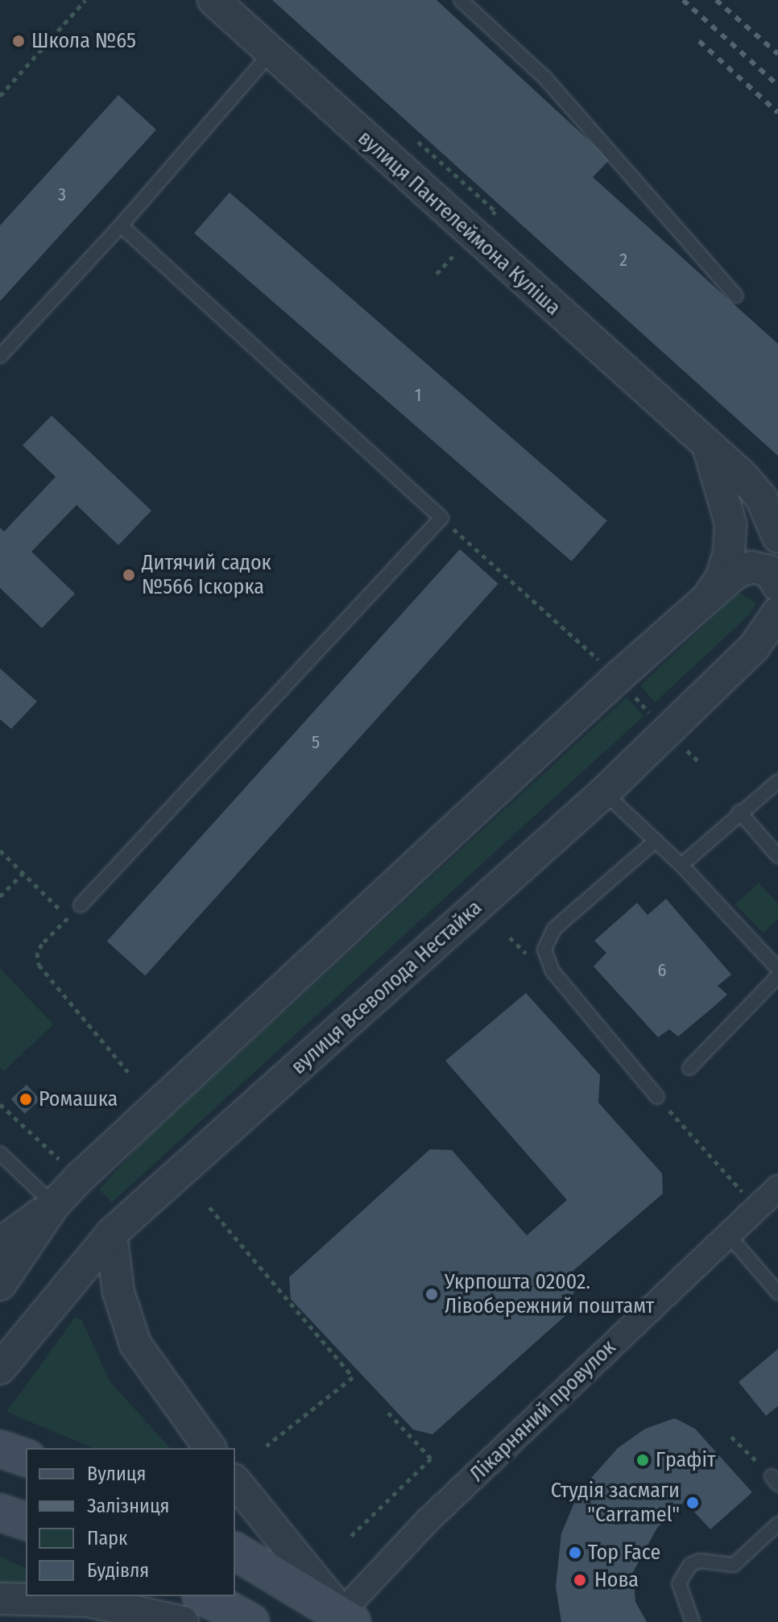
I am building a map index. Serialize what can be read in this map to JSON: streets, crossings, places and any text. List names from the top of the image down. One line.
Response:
{"streets":{"street":["вулиця Пантелеймона Куліша","вулиця Всеволода Нестайка","Лікарняний провулок"]},"places":["Школа №65","Дитячий садок №566 Іскорка","Ромашка","Укрпошта 02002. Лівобережний поштамт","Графіт","Студія засмаги \"Carramel\"","Top Face","Нова"],"house_numbers":["3","2","1","5","6"],"legend":["Вулиця","Залізниця","Парк","Будівля"]}
